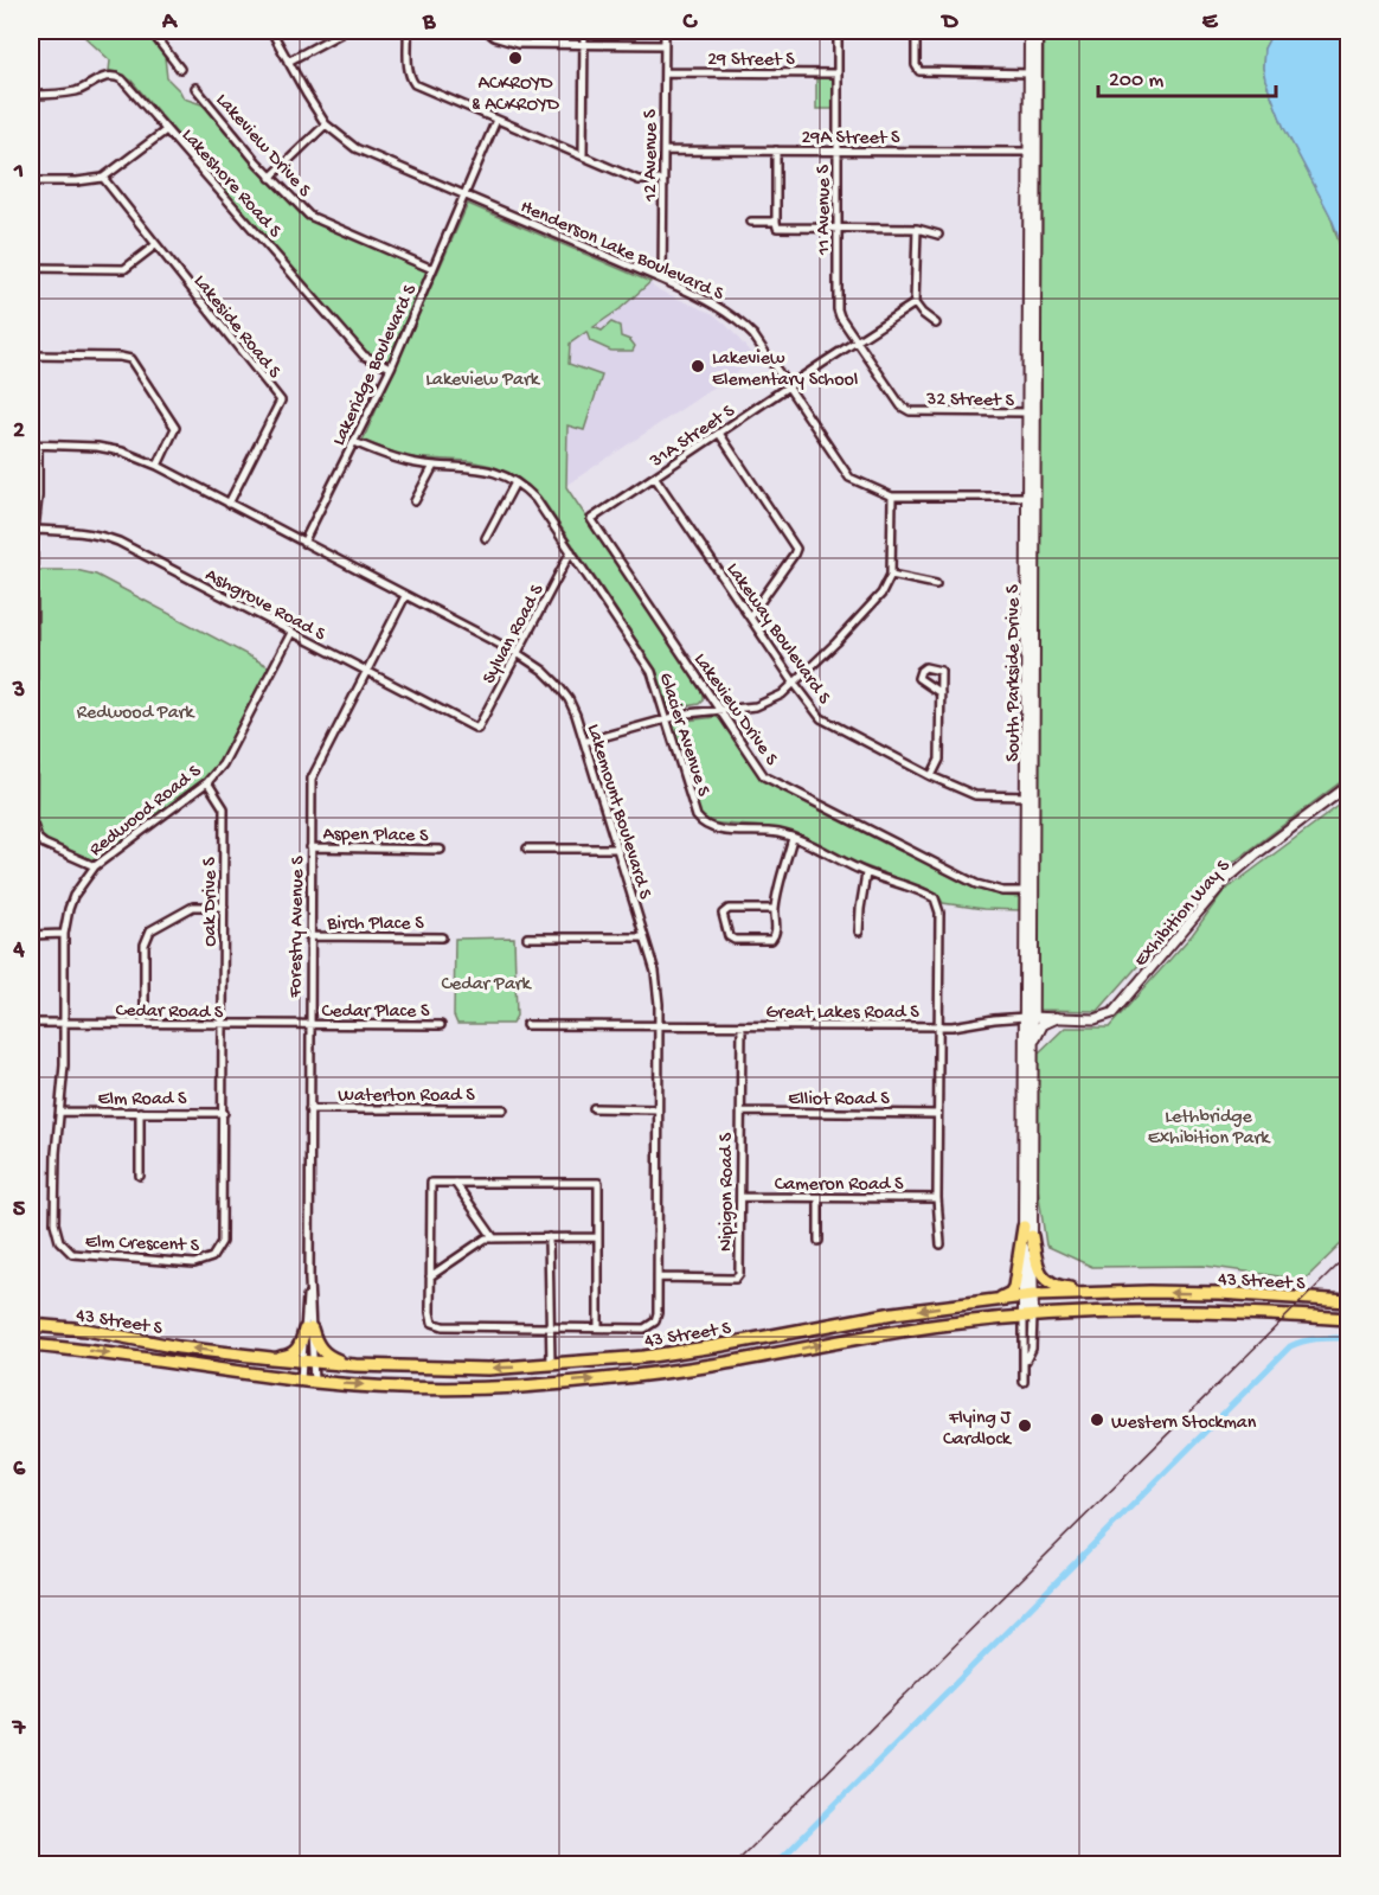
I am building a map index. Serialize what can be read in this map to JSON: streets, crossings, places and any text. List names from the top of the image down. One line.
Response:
{"streets":{"highway":["43 Street S"],"main road":["South Parkside Drive S"],"street":["29 Street S","29A Street S","Lakeview Drive S","12 Avenue S","Lakeshore Road S","11 Avenue S","Henderson Lake Boulevard S","Lakeside Road S","Lakeridge Boulevard S","32 Street S","31A Street S","Ashgrove Road S","Lakeway Boulevard S","Sylvan Road S","Glacier Avenue S","Redwood Road S","Lakemount Boulevard S","Aspen Place S","Oak Drive S","Exhibition Way S","Birch Place S","Forestry Avenue S","Cedar Road S","Cedar Place S","Great Lakes Road S","Waterton Road S","Elm Road S","Elliot Road S","Cameron Road S","Nipigon Road S","Elm Crescent S"]},"crossings":[["29 Street S","12 Avenue S"],["29 Street S","11 Avenue S"],["29A Street S","12 Avenue S"],["29A Street S","11 Avenue S"],["29A Street S","South Parkside Drive S"],["Lakeview Drive S","Lakeridge Boulevard S"],["Lakeview Drive S","31A Street S"],["Lakeview Drive S","South Parkside Drive S"],["12 Avenue S","Henderson Lake Boulevard S"],["Lakeshore Road S","Lakeridge Boulevard S"],["11 Avenue S","32 Street S"],["11 Avenue S","31A Street S"],["Henderson Lake Boulevard S","Lakeridge Boulevard S"],["Henderson Lake Boulevard S","31A Street S"],["Henderson Lake Boulevard S","South Parkside Drive S"],["Lakeside Road S","Lakemount Boulevard S"],["Lakeridge Boulevard S","Glacier Avenue S"],["Lakeridge Boulevard S","Lakemount Boulevard S"],["32 Street S","31A Street S"],["32 Street S","South Parkside Drive S"],["31A Street S","Lakeway Boulevard S"],["Ashgrove Road S","Sylvan Road S"],["Ashgrove Road S","Redwood Road S"],["Ashgrove Road S","Forestry Avenue S"],["Lakeway Boulevard S","South Parkside Drive S"],["Sylvan Road S","Glacier Avenue S"],["Sylvan Road S","Lakemount Boulevard S"],["South Parkside Drive S","Exhibition Way S"],["South Parkside Drive S","Great Lakes Road S"],["South Parkside Drive S","43 Street S"],["Glacier Avenue S","Great Lakes Road S"],["Glacier Avenue S","Elliot Road S"],["Glacier Avenue S","Cameron Road S"],["Redwood Road S","Oak Drive S"],["Redwood Road S","Cedar Road S"],["Redwood Road S","Elm Crescent S"],["Lakemount Boulevard S","Forestry Avenue S"],["Lakemount Boulevard S","Great Lakes Road S"],["Lakemount Boulevard S","Nipigon Road S"],["Aspen Place S","Forestry Avenue S"],["Oak Drive S","Cedar Road S"],["Oak Drive S","Elm Crescent S"],["Exhibition Way S","Great Lakes Road S"],["Birch Place S","Forestry Avenue S"],["Forestry Avenue S","Cedar Road S"],["Forestry Avenue S","Cedar Place S"],["Forestry Avenue S","Waterton Road S"],["Forestry Avenue S","43 Street S"],["Cedar Road S","Cedar Place S"],["Cedar Road S","Elm Crescent S"],["Great Lakes Road S","Nipigon Road S"],["Elm Road S","Elm Crescent S"],["Elliot Road S","Nipigon Road S"],["Cameron Road S","Nipigon Road S"]],"parks":["Lakeview Park","Redwood Park","Cedar Park","Lethbridge Exhibition Park"],"places":["ACKROYD & ACKROYD","Lakeview Elementary School","Western Stockman","Flying J Cardlock"],"scale_bar":"200 m","grid":{"columns":["A","B","C","D","E"],"rows":["1","2","3","4","5","6","7"]}}
